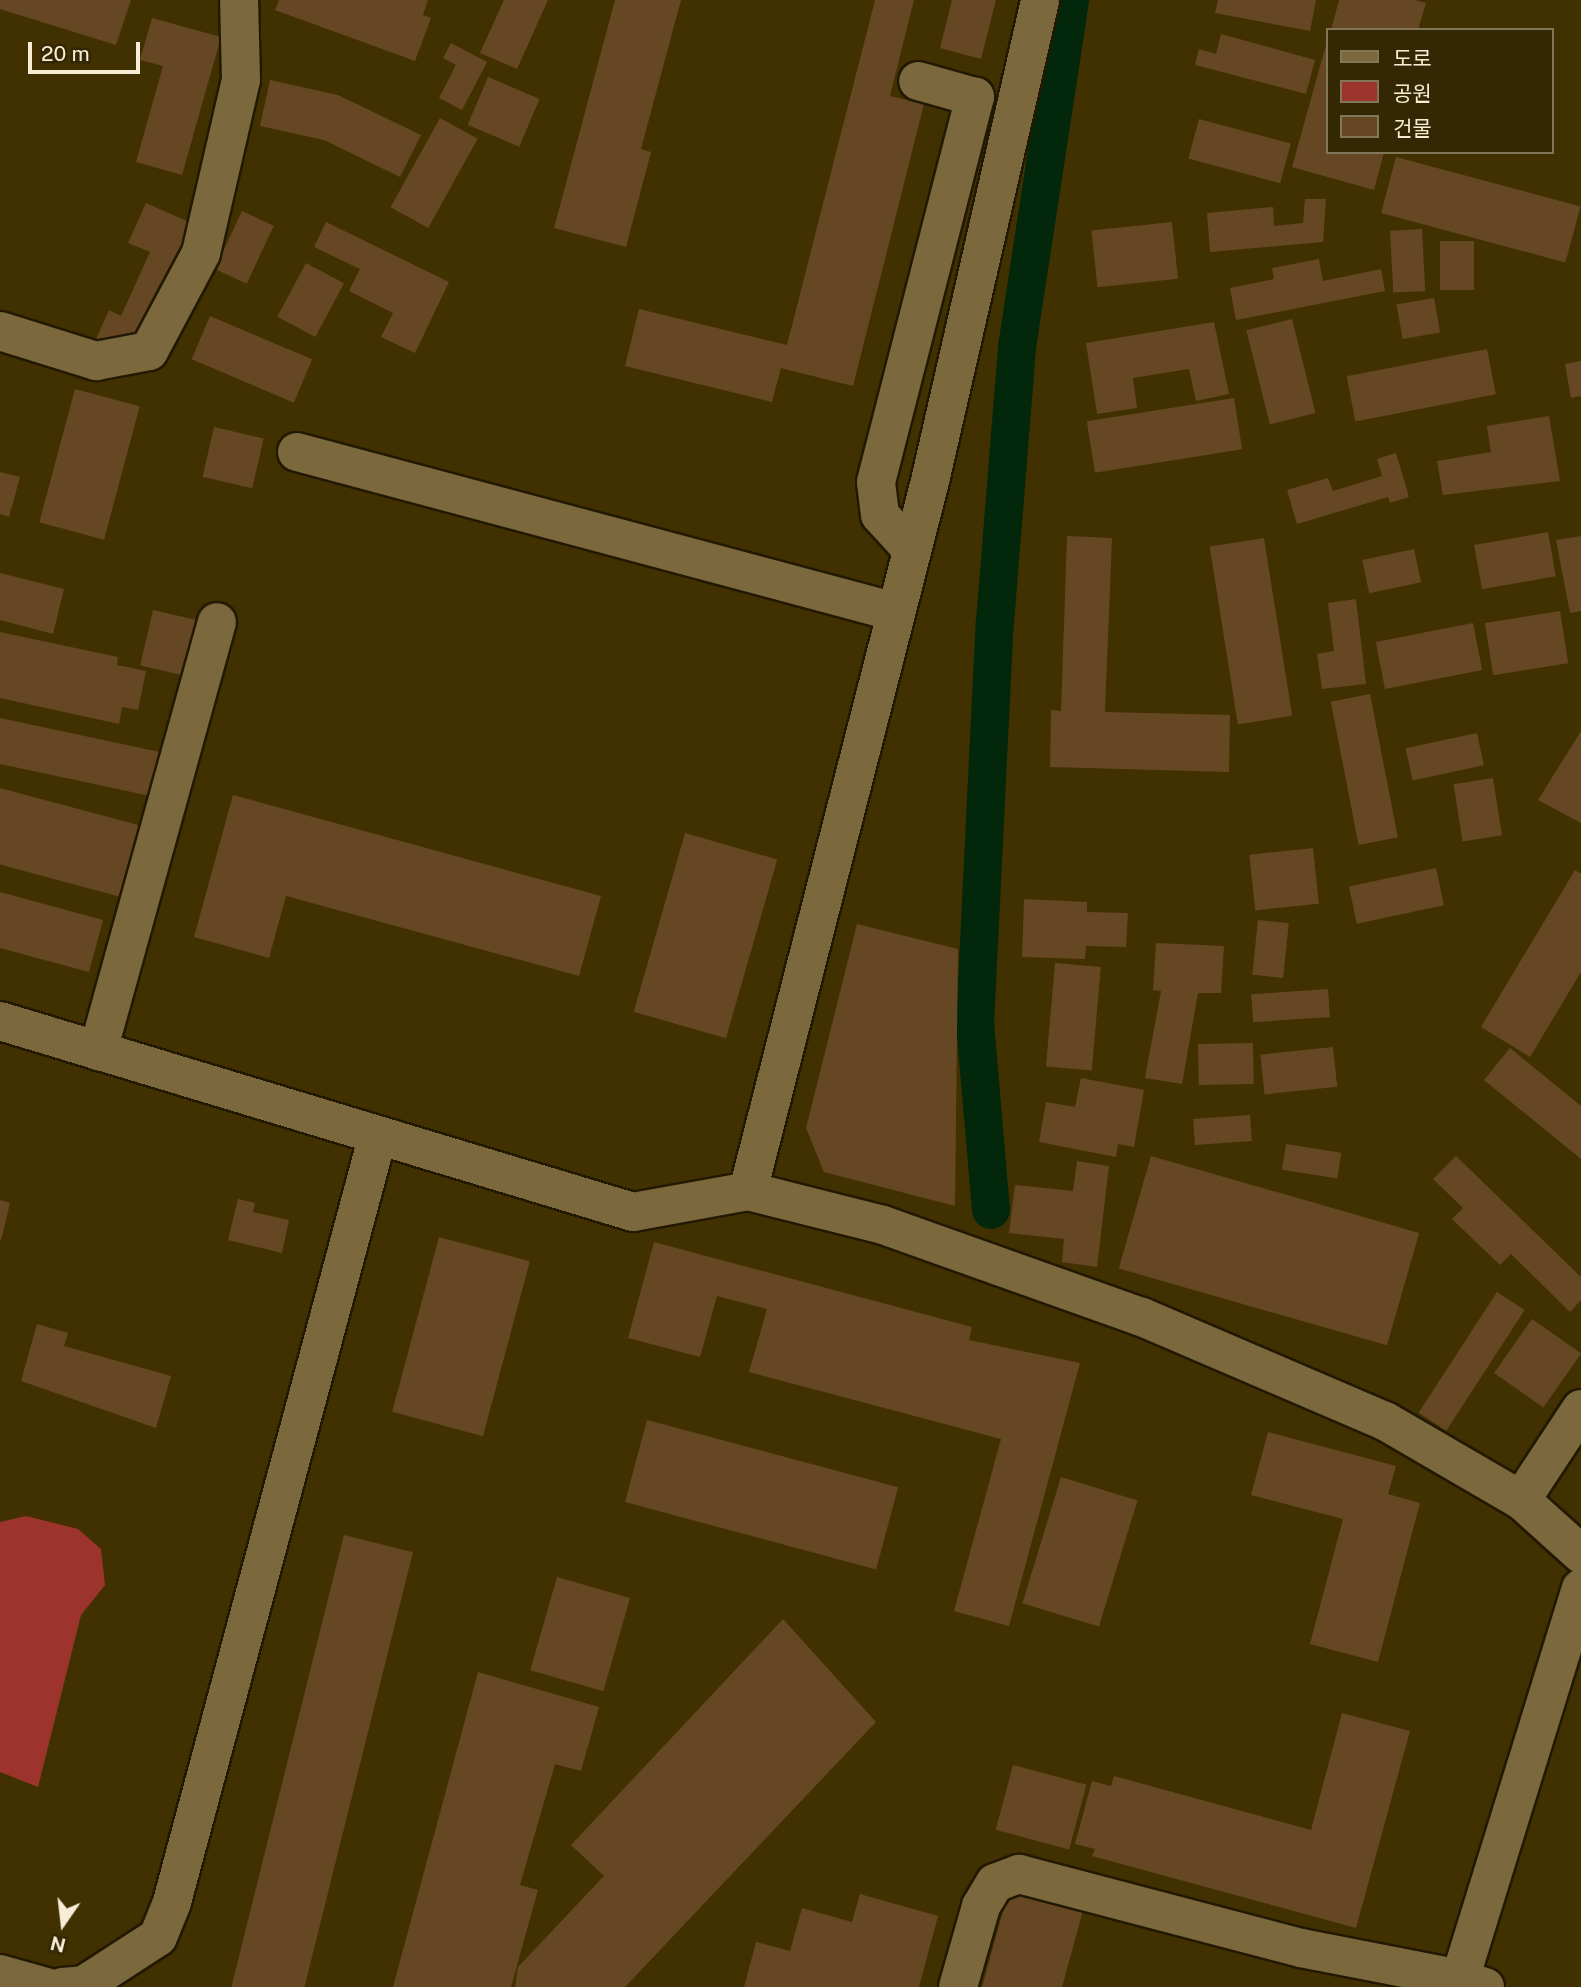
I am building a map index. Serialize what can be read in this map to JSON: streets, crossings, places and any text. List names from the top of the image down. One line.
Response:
{"legend":["도로","공원","건물"],"scale_bar":"20 m","north":"bottom"}
